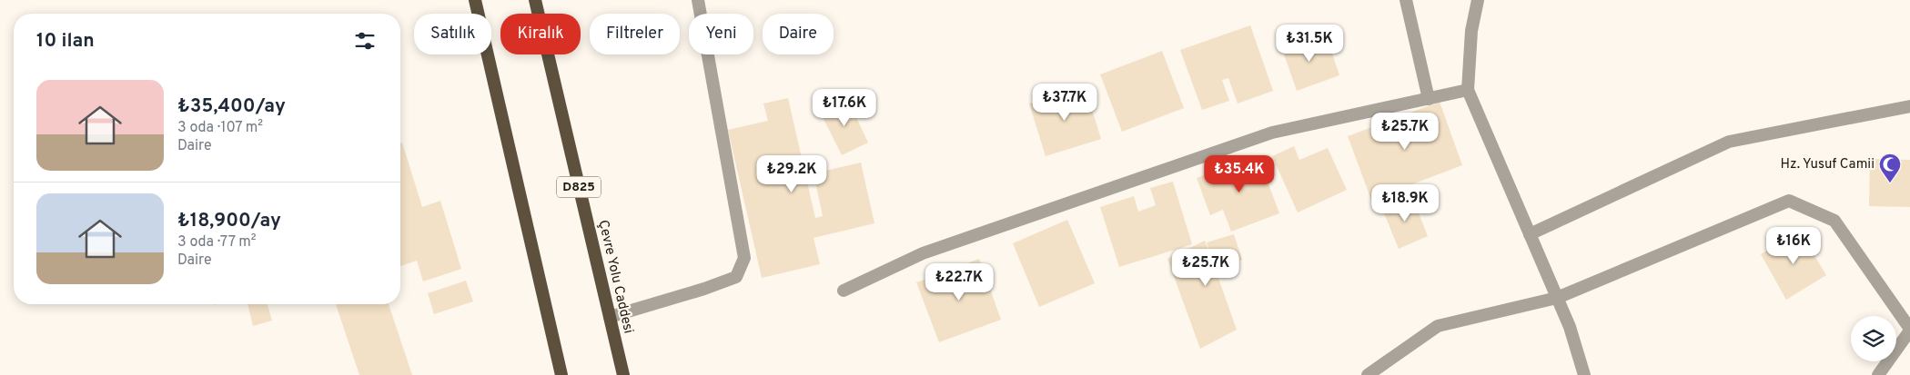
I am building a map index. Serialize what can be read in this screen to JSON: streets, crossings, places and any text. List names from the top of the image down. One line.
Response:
{"streets":{"highway":["D825","Çevre Yolu Caddesi"]},"places":{"mosque":["Hz. Yusuf Camii"]},"page":{"chip":["Satılık","Kiralık","Filtreler","Yeni","Daire"],"heading":"10 ilan","price":["₺31.5K","₺37.7K","₺17.6K","₺25.7K","₺29.2K","₺35.4K","₺18.9K","₺16K","₺25.7K","₺22.7K"],"list":[{"name":"₺35,400/ay","note":"3 oda · 107 m² · Daire"},{"name":"₺18,900/ay","note":"3 oda · 77 m² · Daire"}]}}
